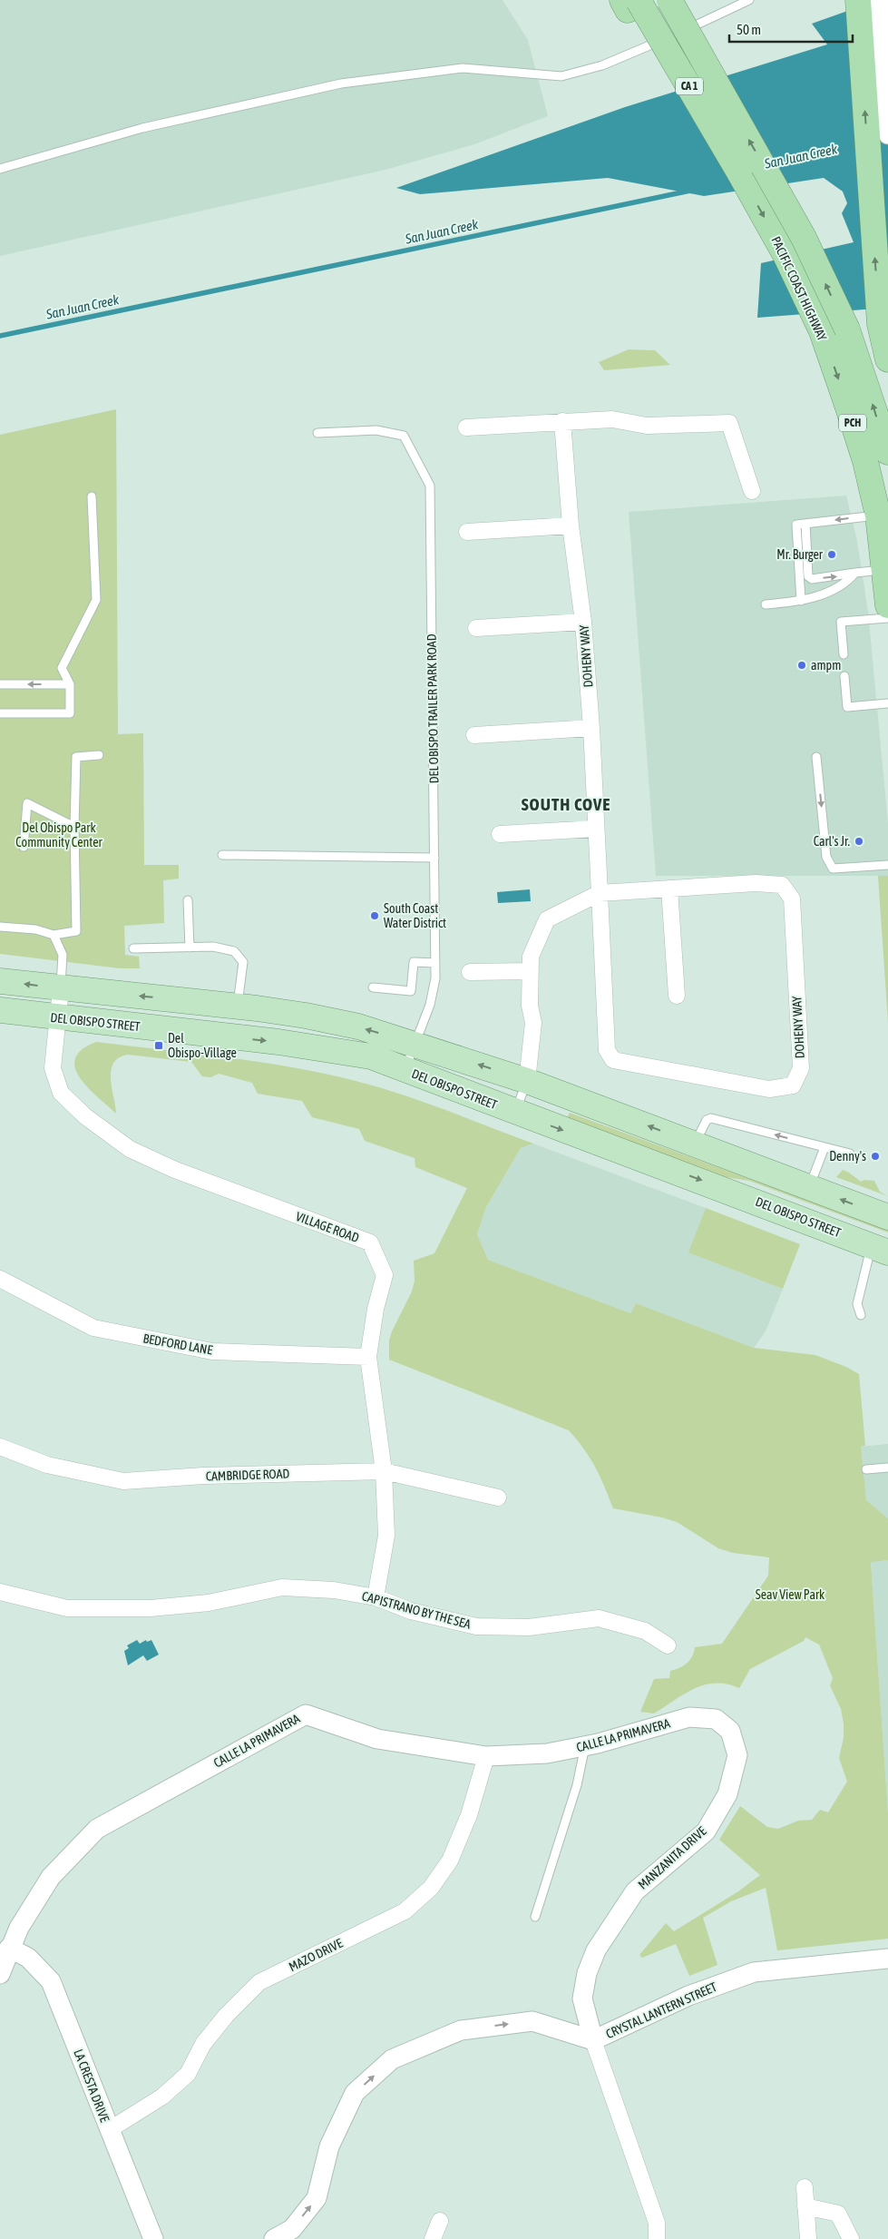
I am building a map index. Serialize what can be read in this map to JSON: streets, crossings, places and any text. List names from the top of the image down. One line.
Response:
{"streets":{"highway":["CA 1","PACIFIC COAST HIGHWAY","PCH"],"main road":["DEL OBISPO STREET"],"street":["DOHENY WAY","VILLAGE ROAD","BEDFORD LANE","CAMBRIDGE ROAD","CAPISTRANO BY THE SEA","CALLE LA PRIMAVERA","MANZANITA DRIVE","MAZO DRIVE","CRYSTAL LANTERN STREET","LA CRESTA DRIVE"],"lane":["DEL OBISPO TRAILER PARK ROAD"]},"crossings":[["DEL OBISPO TRAILER PARK ROAD","DEL OBISPO STREET"],["DEL OBISPO STREET","VILLAGE ROAD"],["VILLAGE ROAD","BEDFORD LANE"],["VILLAGE ROAD","CAMBRIDGE ROAD"],["VILLAGE ROAD","CAPISTRANO BY THE SEA"],["CALLE LA PRIMAVERA","MANZANITA DRIVE"],["CALLE LA PRIMAVERA","MAZO DRIVE"],["CALLE LA PRIMAVERA","LA CRESTA DRIVE"],["MANZANITA DRIVE","CRYSTAL LANTERN STREET"],["MAZO DRIVE","LA CRESTA DRIVE"]],"one_way":["CRYSTAL LANTERN STREET"],"districts":["SOUTH COVE"],"water":["San Juan Creek"],"parks":["Del Obispo Park Community Center","Seav View Park"],"places":{"other":["Mr. Burger","ampm","Carl's Jr.","South Coast Water District","Denny's"],"transit":["Del Obispo-Village"]},"scale_bar":"50 m"}
